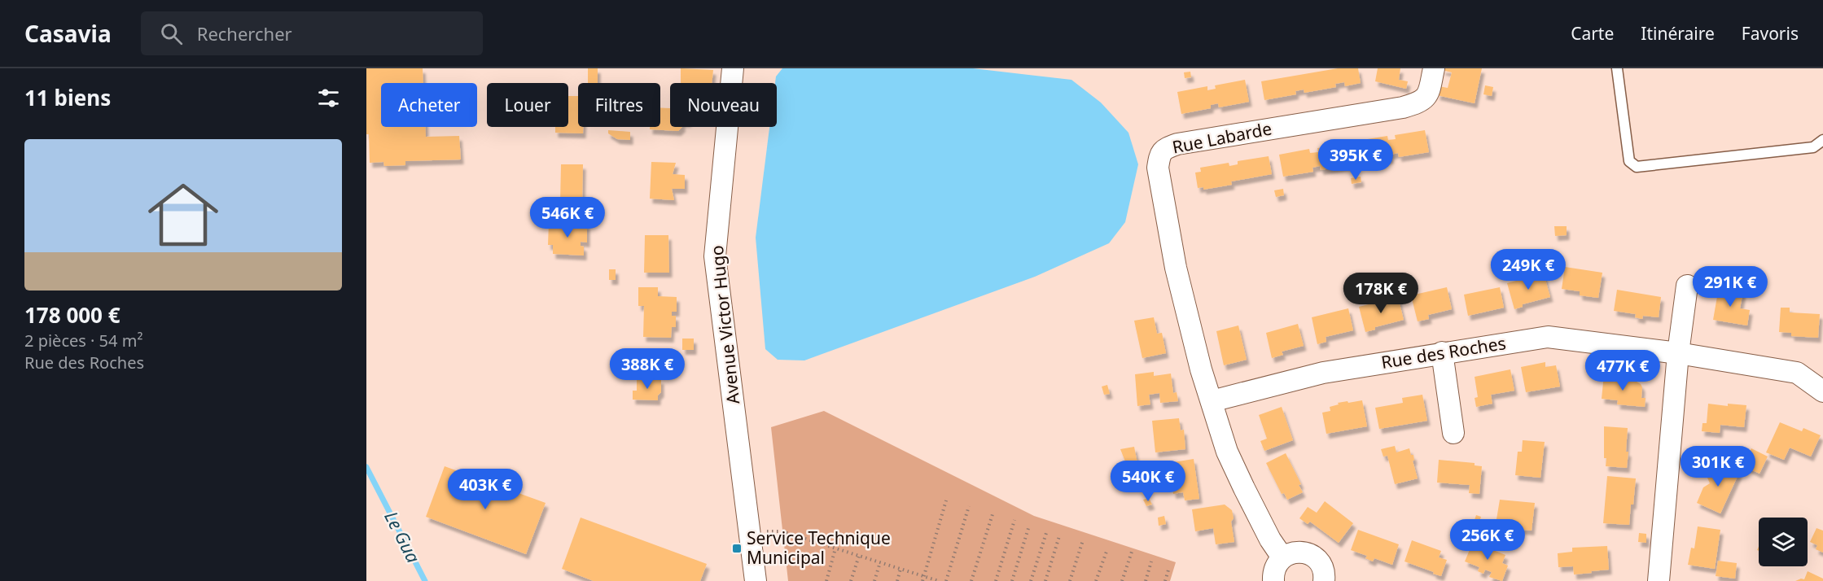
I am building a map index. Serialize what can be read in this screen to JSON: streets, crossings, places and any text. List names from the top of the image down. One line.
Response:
{"streets":{"street":["Rue Labarde","Avenue Victor Hugo","Rue des Roches"]},"crossings":[["Rue Labarde","Rue des Roches"]],"water":["Le Gua"],"places":{"transit":["Service Technique Municipal"]},"page":{"header":"Casavia","search":"Rechercher","nav":["Carte","Itinéraire","Favoris"],"heading":"11 biens","chip":["Acheter","Louer","Filtres","Nouveau"],"list":[{"name":"178 000 €","note":"2 pièces · 54 m² · Rue des Roches"}],"price":["395K €","546K €","249K €","291K €","178K €","388K €","477K €","301K €","540K €","403K €","256K €"]}}
